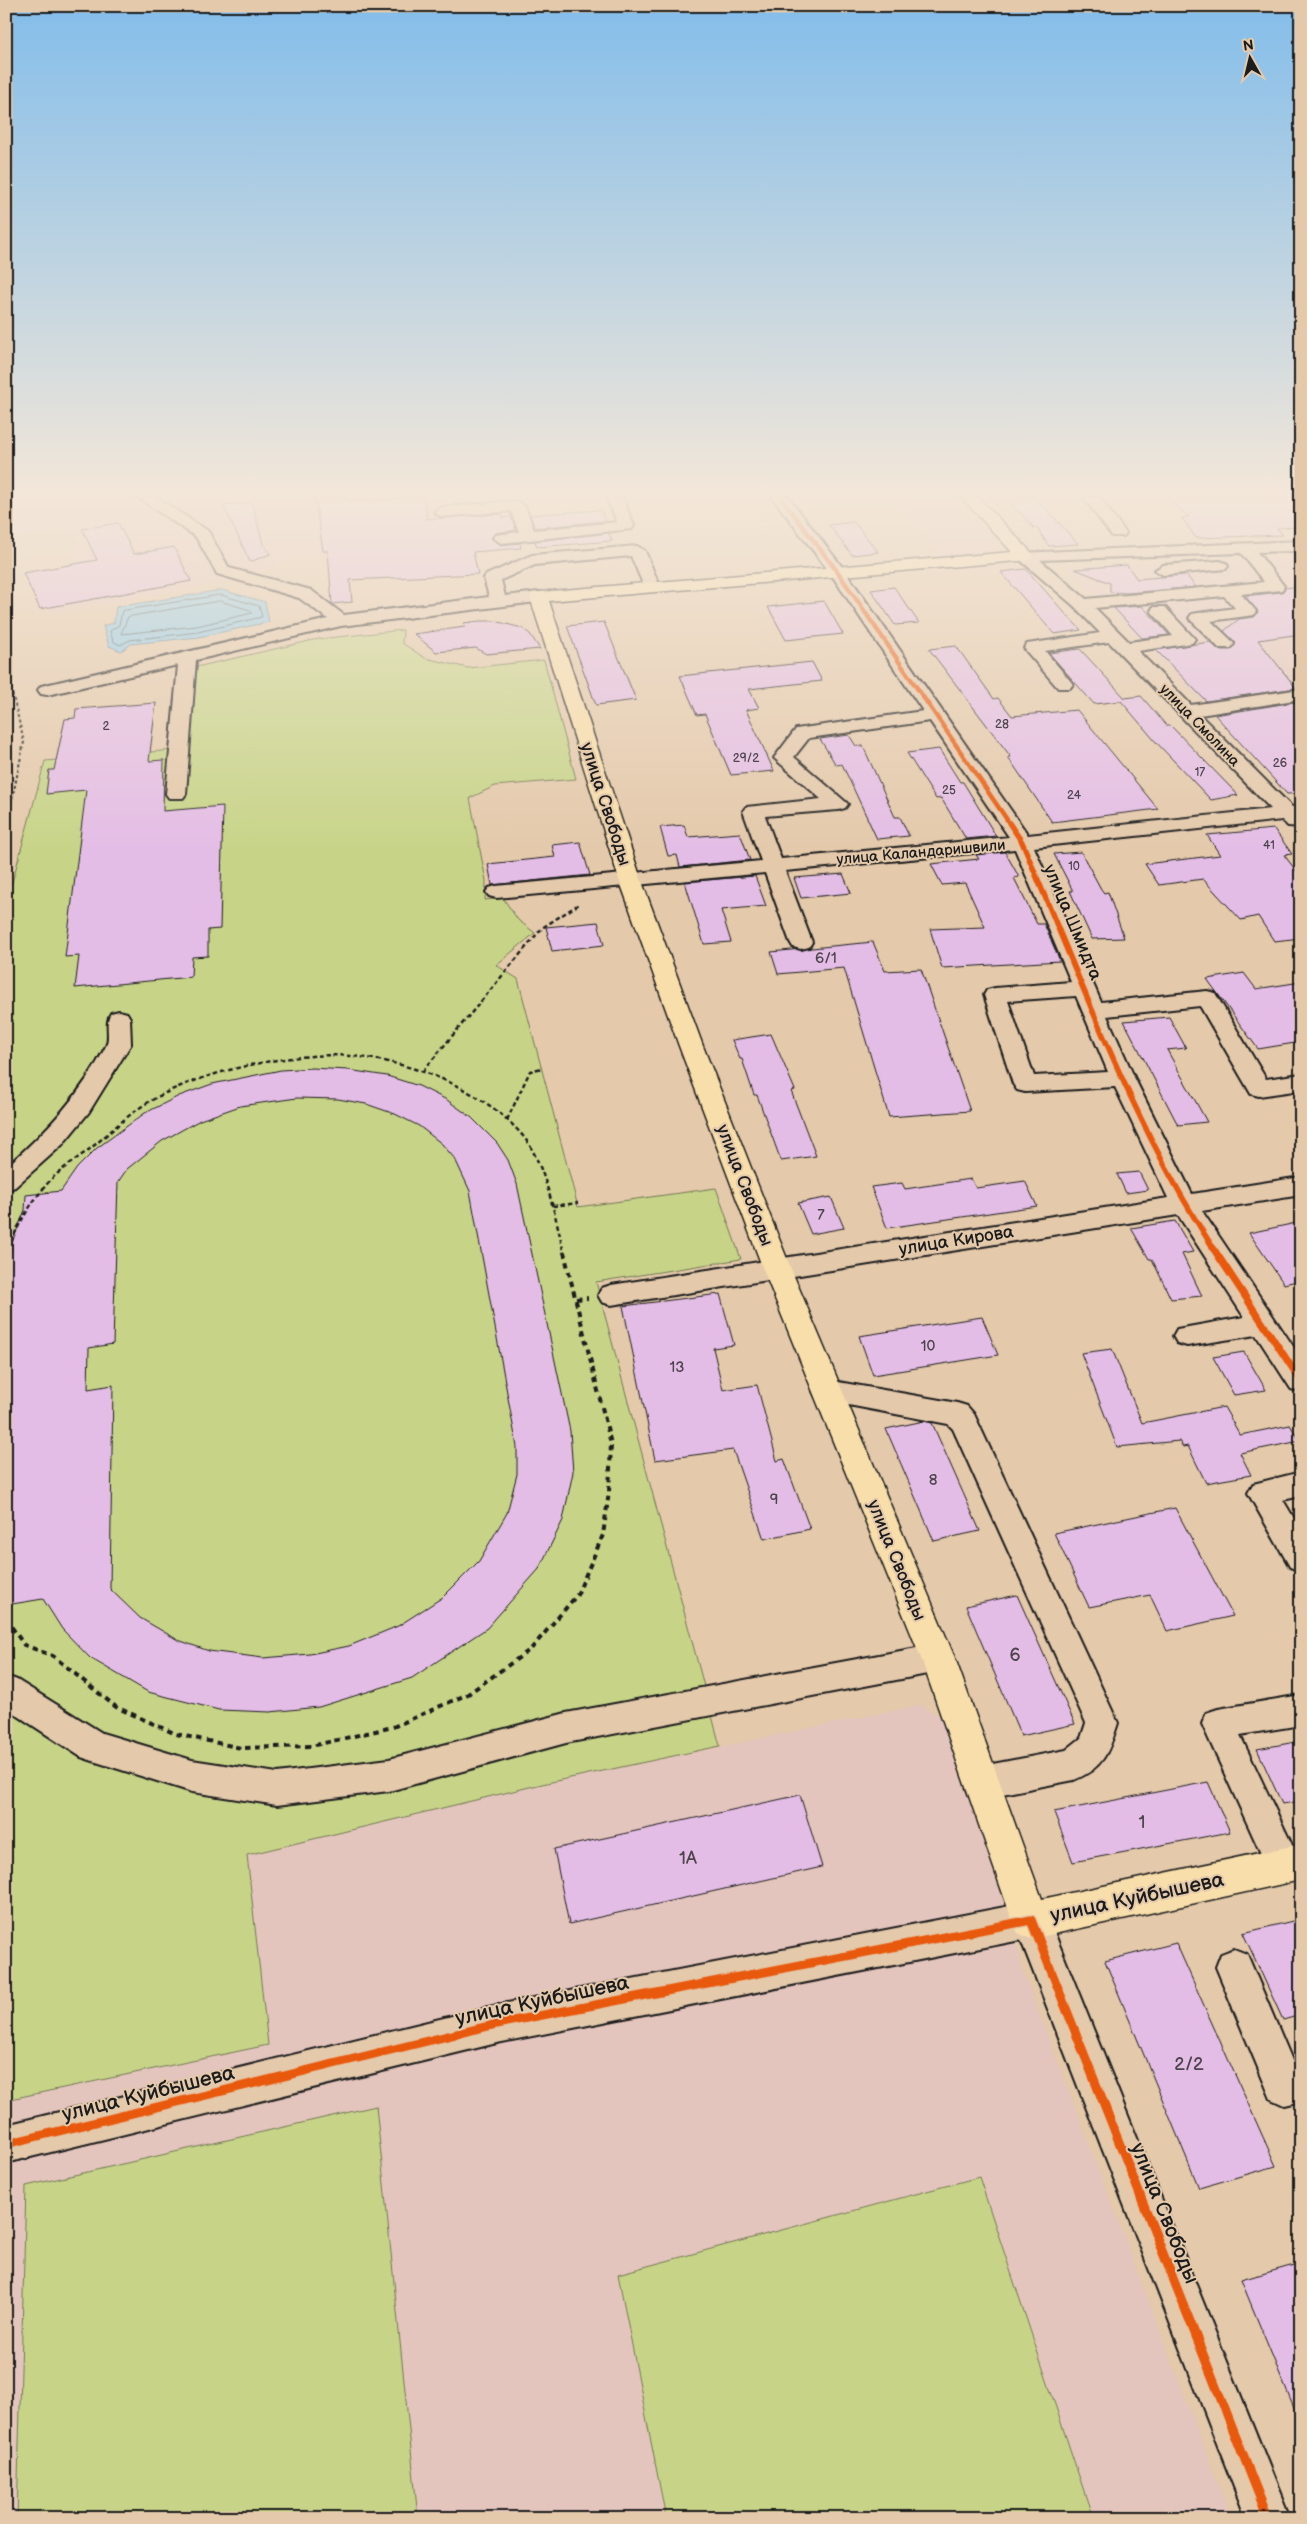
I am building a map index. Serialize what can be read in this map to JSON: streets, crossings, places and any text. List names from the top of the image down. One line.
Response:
{"streets":{"main road":["улица Свободы","улица Куйбышева"],"street":["улица Смолина","улица Каландаришвили","улица Шмидта","улица Кирова"]},"crossings":[["улица Смолина","улица Каландаришвили"],["улица Свободы","улица Каландаришвили"],["улица Свободы","улица Кирова"],["улица Свободы","улица Куйбышева"],["улица Каландаришвили","улица Шмидта"],["улица Шмидта","улица Кирова"]],"house_numbers":["28","2","29/2","26","17","25","24","41","10","6/1","7","10","13","8","9","6","1","1А","2/2"],"north":"top"}
